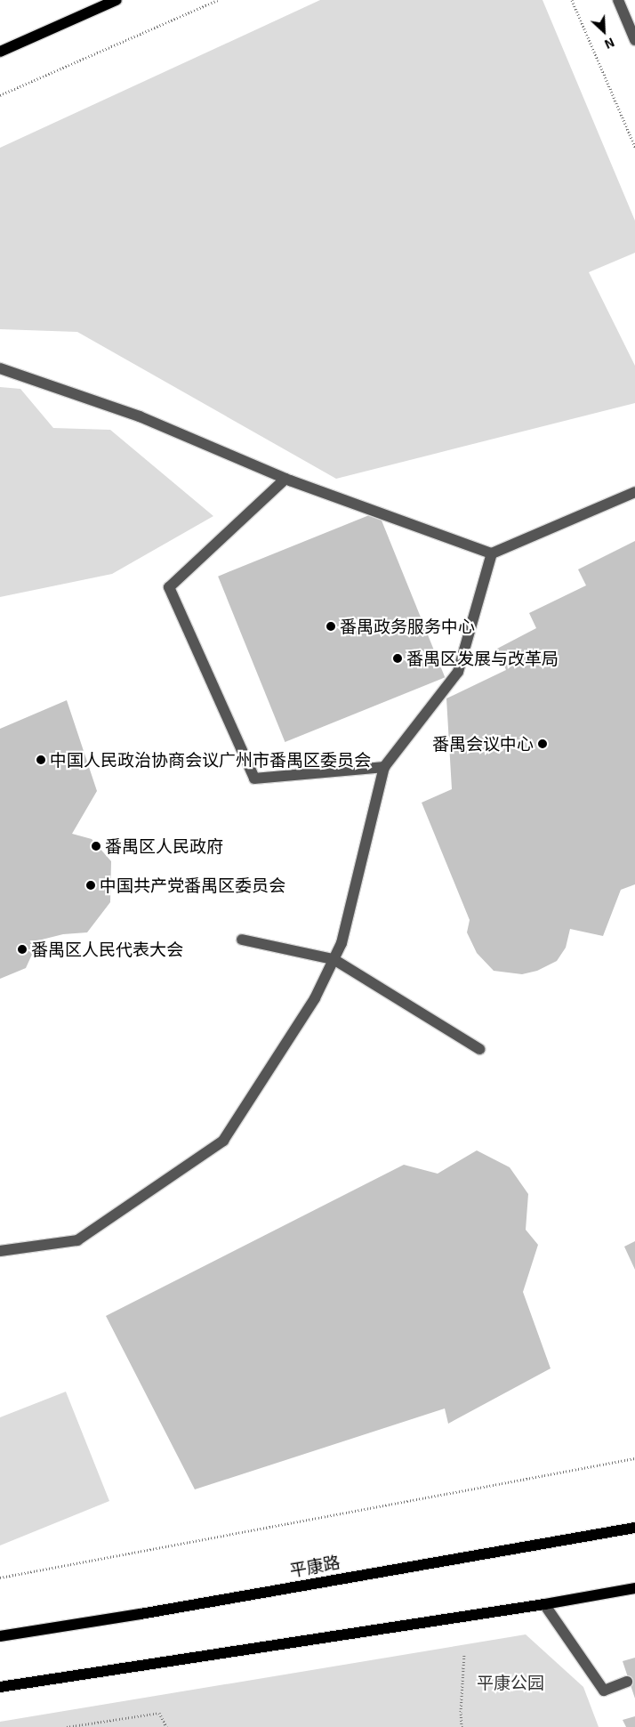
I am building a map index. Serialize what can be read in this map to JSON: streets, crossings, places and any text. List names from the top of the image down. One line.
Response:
{"streets":{"main road":["平康路"]},"parks":["平康公园"],"places":["番禺政务服务中心","番禺区发展与改革局","番禺会议中心","中国人民政治协商会议广州市番禺区委员会","番禺区人民政府","中国共产党番禺区委员会","番禺区人民代表大会"],"north":"bottom right"}
